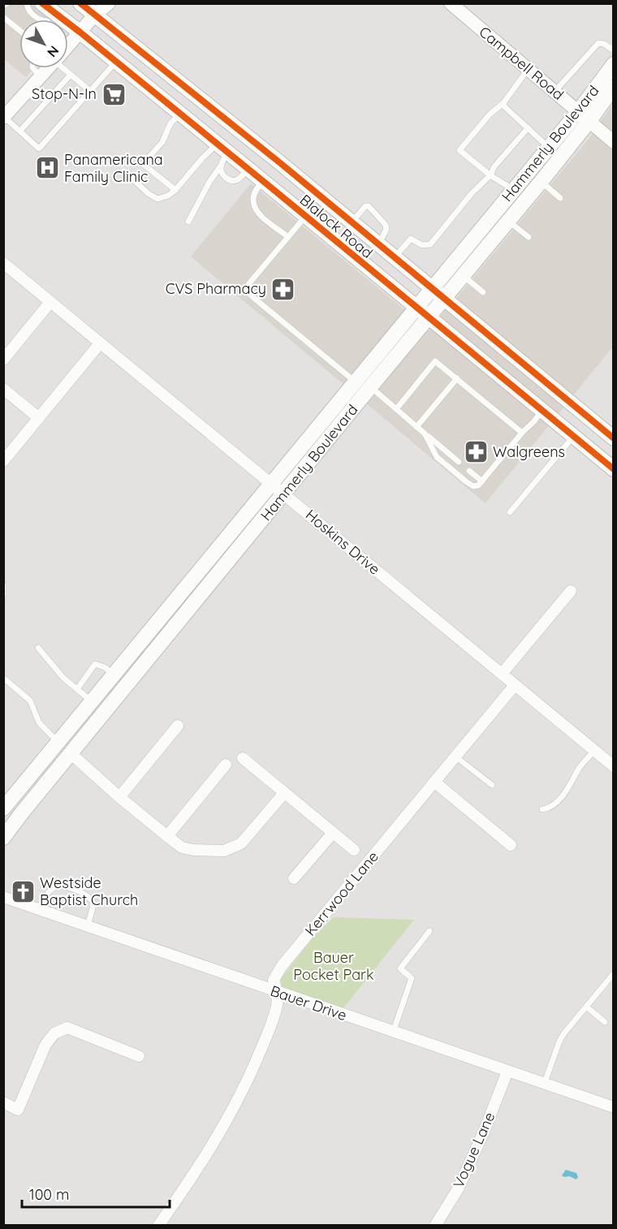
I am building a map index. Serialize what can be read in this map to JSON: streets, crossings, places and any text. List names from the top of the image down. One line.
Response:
{"streets":{"main road":["Hammerly Boulevard","Blalock Road"],"street":["Campbell Road","Hoskins Drive","Kerrwood Lane","Bauer Drive","Vogue Lane"]},"crossings":[["Campbell Road","Hammerly Boulevard"],["Hammerly Boulevard","Blalock Road"],["Hammerly Boulevard","Hoskins Drive"],["Hoskins Drive","Kerrwood Lane"],["Kerrwood Lane","Bauer Drive"],["Bauer Drive","Vogue Lane"]],"parks":["Bauer Pocket Park"],"places":{"supermarket":["Stop-N-In"],"hospital":["Panamericana Family Clinic"],"pharmacy":["CVS Pharmacy","Walgreens"],"church":["Westside Baptist Church"]},"scale_bar":"100 m","north":"bottom right"}
